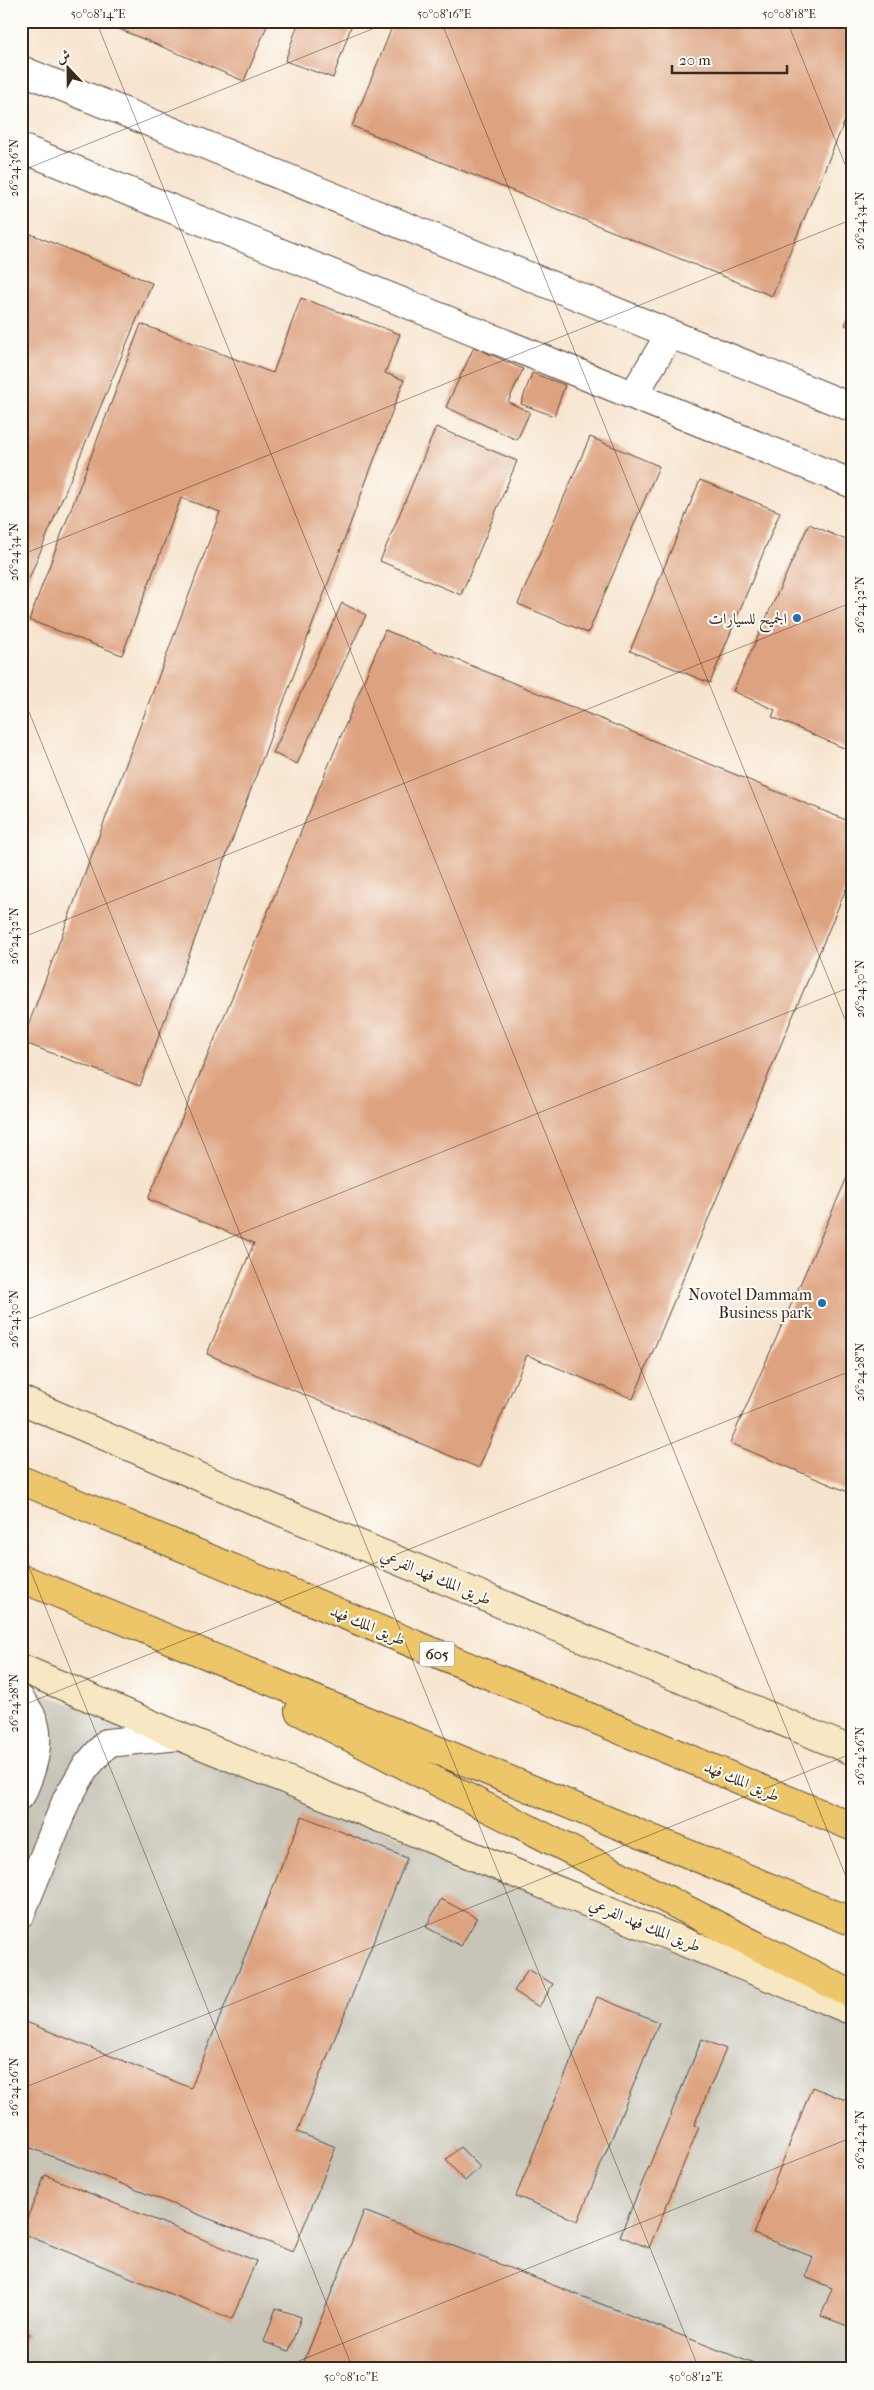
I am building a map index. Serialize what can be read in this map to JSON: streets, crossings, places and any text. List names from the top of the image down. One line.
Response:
{"streets":{"highway":["طريق الملك فهد","605"],"main road":["طريق الملك فهد الفرعي"]},"places":["الجميح للسيارات","Novotel Dammam Business park"],"scale_bar":"20 m","north":"top","coordinates":["50°08'14\"E","50°08'16\"E","50°08'18\"E","26°24'36\"N","26°24'34\"N","26°24'32\"N","26°24'30\"N","26°24'28\"N","26°24'26\"N","26°24'24\"N","50°08'10\"E","50°08'12\"E"]}
